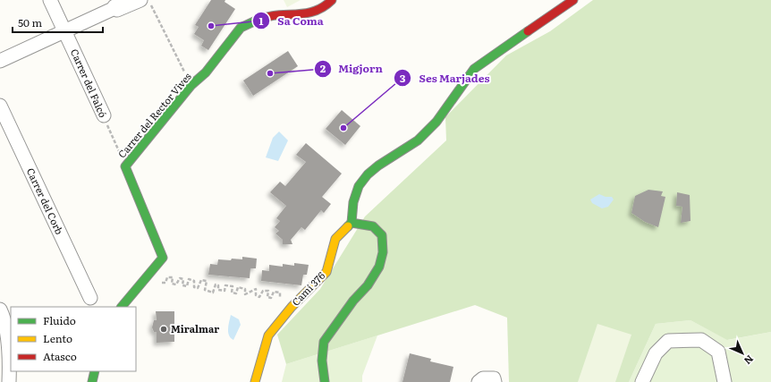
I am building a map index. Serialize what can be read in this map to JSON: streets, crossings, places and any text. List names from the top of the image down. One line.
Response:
{"streets":{"street":["Carrer del Falcó","Carrer del Rector Vives","Carrer del Corb","Camí 376"]},"crossings":[["Carrer del Falcó","Carrer del Rector Vives"]],"places":["Sa Coma","Migjorn","Ses Marjades","Miralmar"],"legend":["Fluido","Lento","Atasco"],"scale_bar":"50 m","north":"bottom right"}
